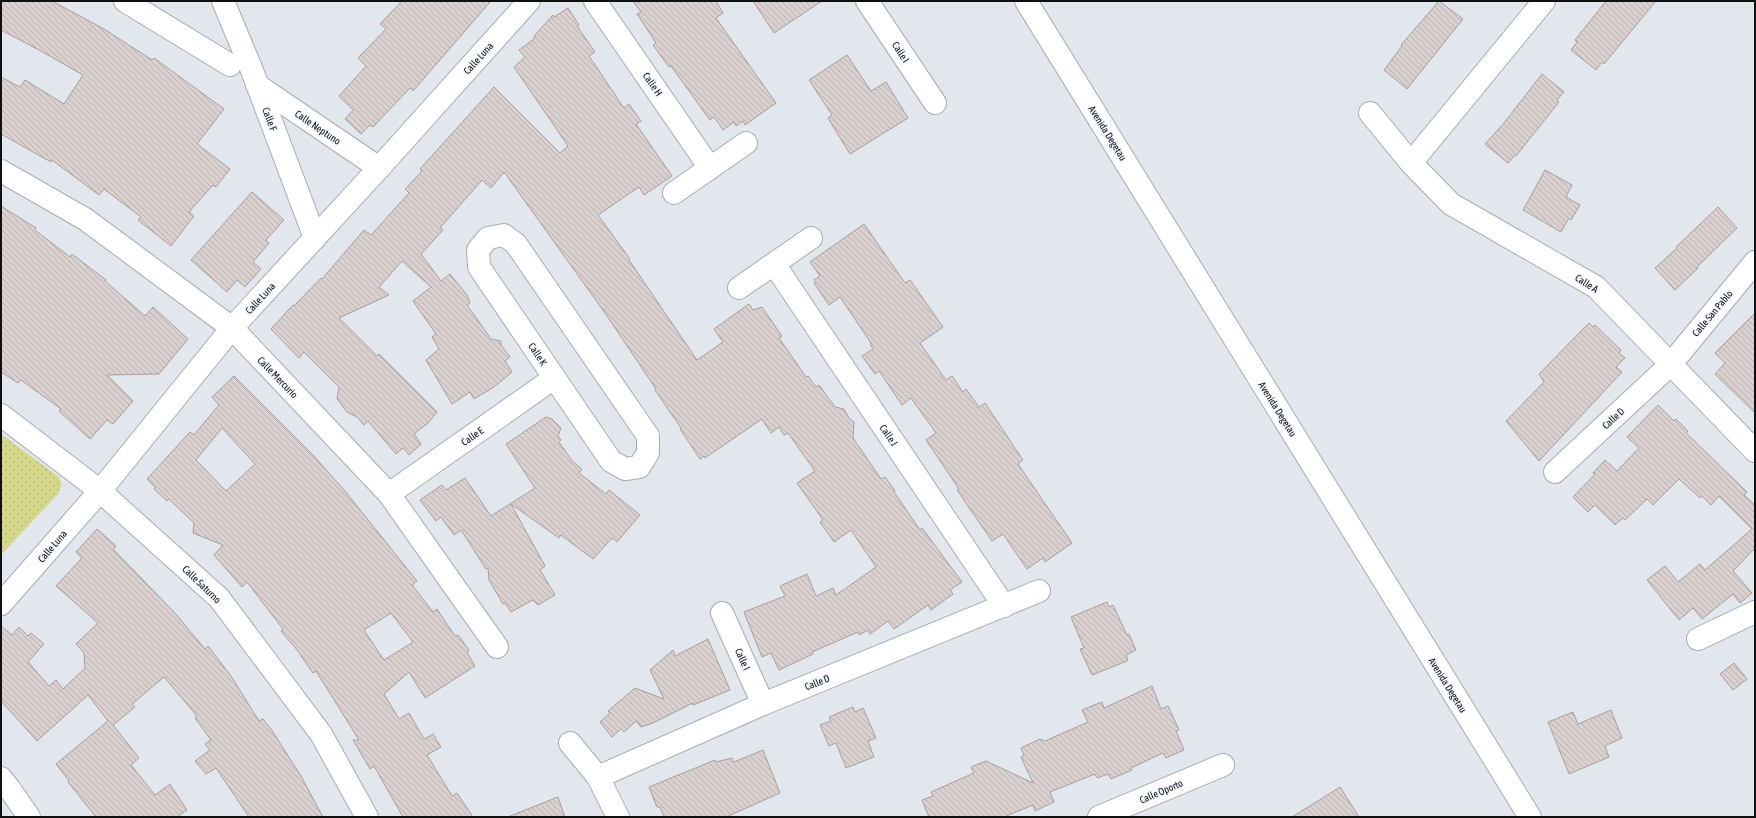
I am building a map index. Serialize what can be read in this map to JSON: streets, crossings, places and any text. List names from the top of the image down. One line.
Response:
{"streets":{"street":["Calle I","Calle Luna","Calle H","Calle F","Calle Neptuno","Avenida Degetau","Calle A","Calle San Pablo","Calle K","Calle Mercurio","Calle D","Calle J","Calle E","Calle Saturno","Calle Oporto"]},"crossings":[["Calle I","Calle D"],["Calle Luna","Calle F"],["Calle Luna","Calle Neptuno"],["Calle Luna","Calle Mercurio"],["Calle Luna","Calle Saturno"],["Calle F","Calle Neptuno"],["Calle A","Calle San Pablo"],["Calle A","Calle D"],["Calle San Pablo","Calle D"],["Calle K","Calle E"],["Calle Mercurio","Calle E"],["Calle D","Calle J"]]}
